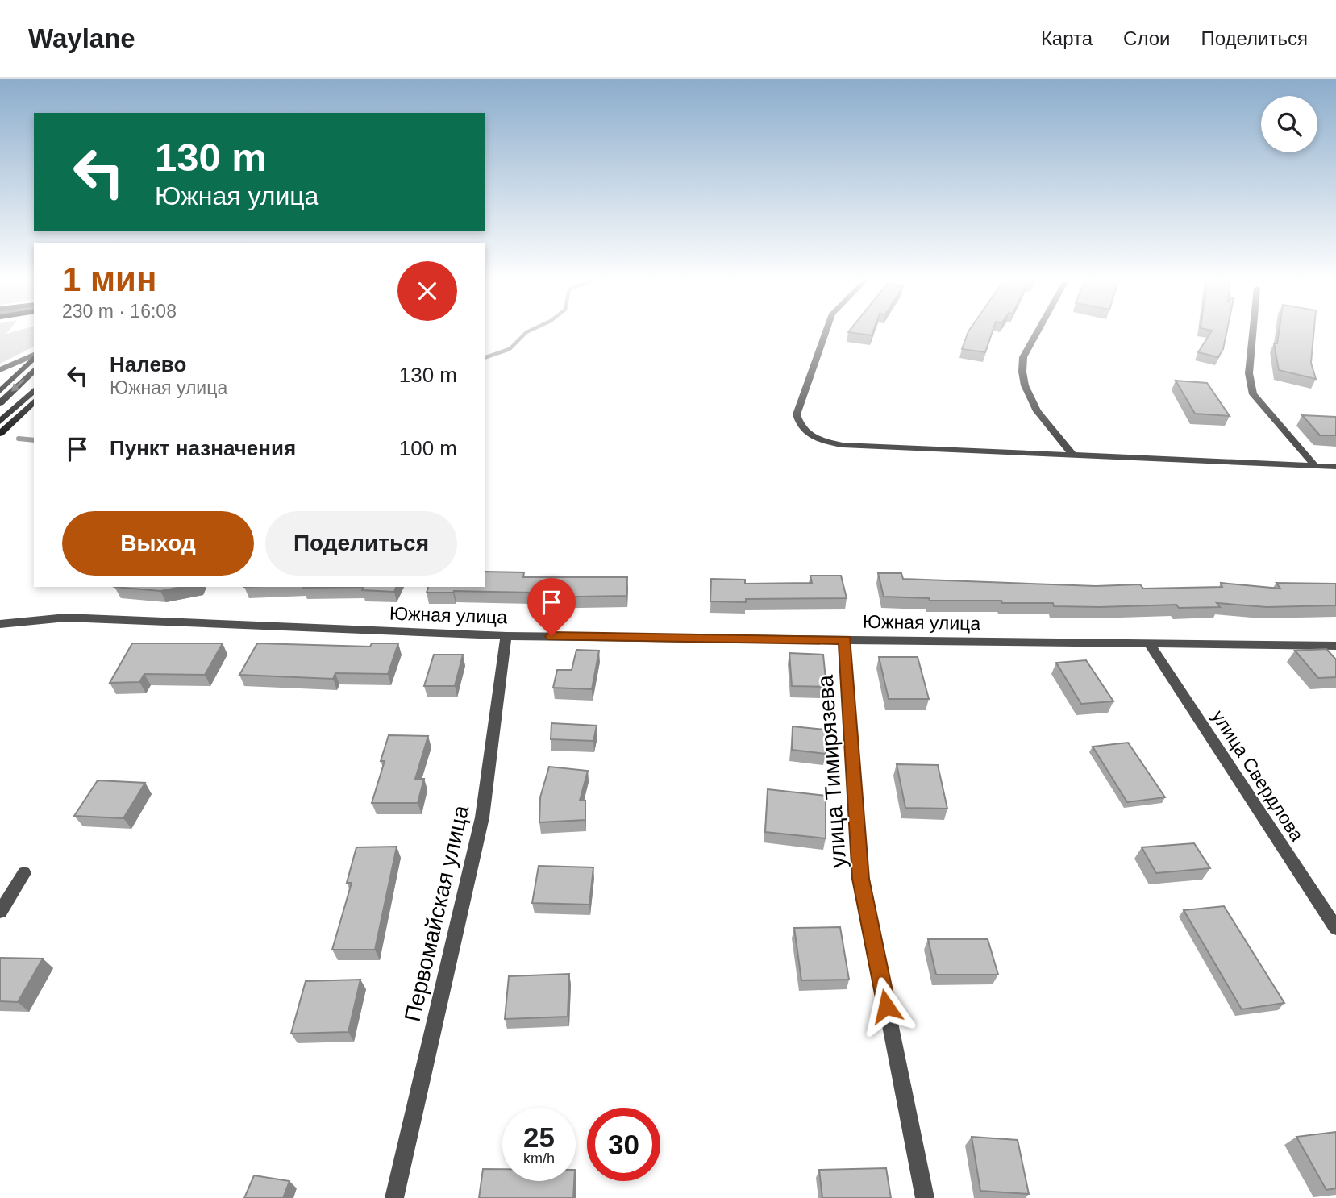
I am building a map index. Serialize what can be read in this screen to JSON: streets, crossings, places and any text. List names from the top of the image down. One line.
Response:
{"streets":{"street":["Южная улица","улица Тимирязева","улица Свердлова","Первомайская улица"]},"crossings":[["Южная улица","улица Тимирязева"],["Южная улица","улица Свердлова"],["Южная улица","Первомайская улица"]],"page":{"header":"Waylane","nav":["Карта","Слои","Поделиться"],"turn":["130 m","Южная улица"],"heading":["1 мин","230 m · 16:08"],"list":[{"name":"Налево","note":"Южная улица","value":"130 m"},{"name":"Пункт назначения","value":"100 m"}],"buttons":["Выход","Поделиться"],"speed":"25 km/h","limit":"30"}}
